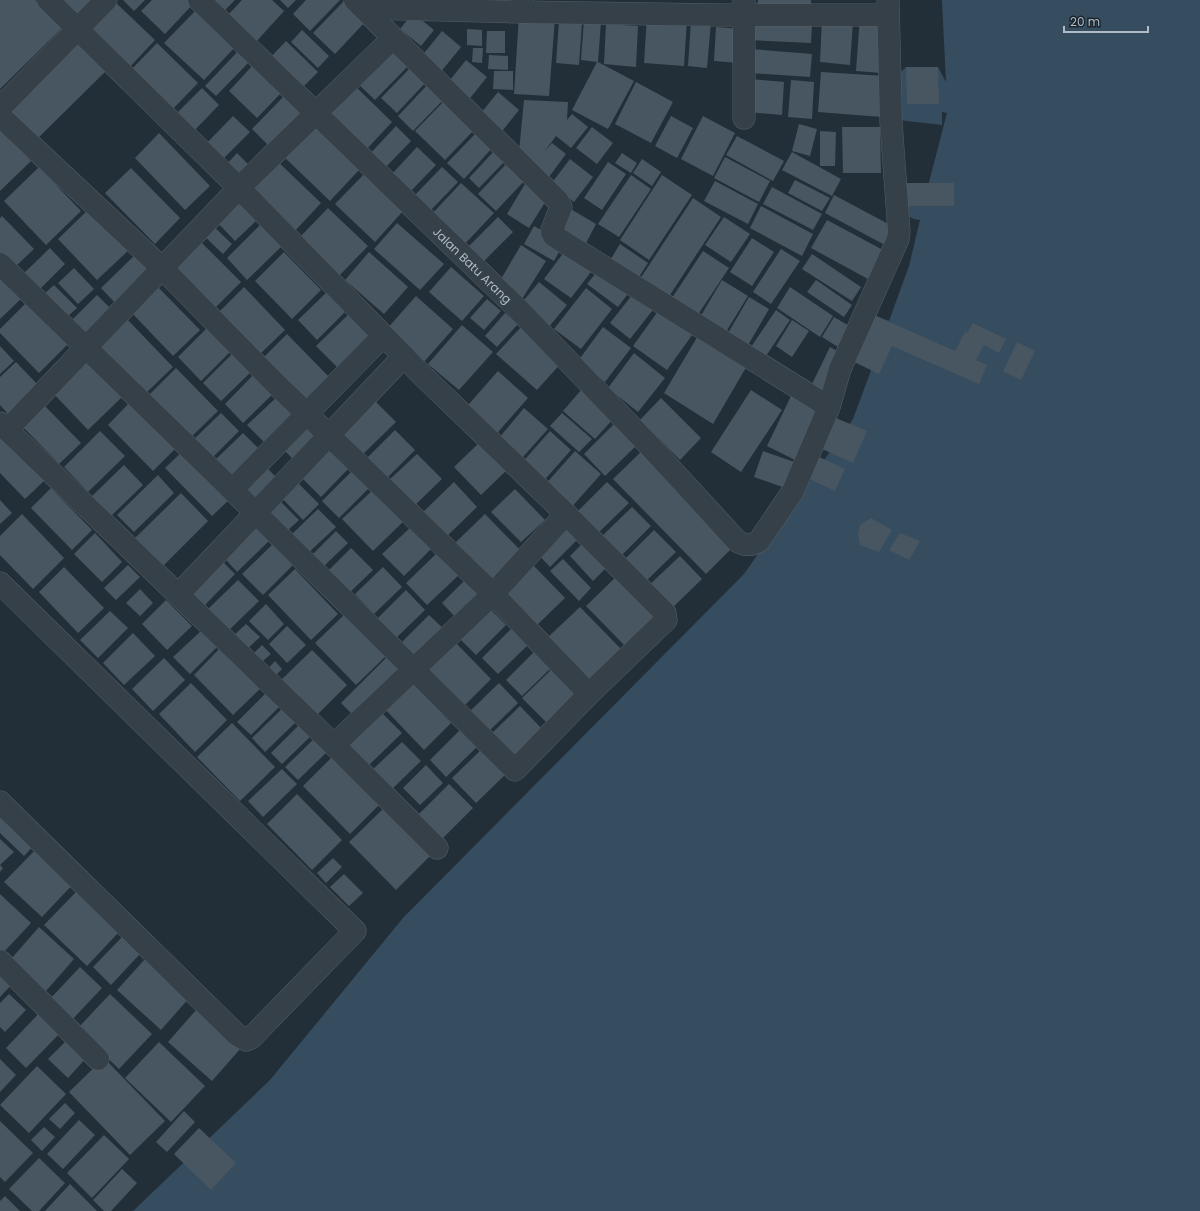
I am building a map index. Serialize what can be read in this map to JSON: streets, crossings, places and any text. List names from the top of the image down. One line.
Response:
{"streets":{"street":["Jalan Batu Arang"]},"scale_bar":"20 m"}
